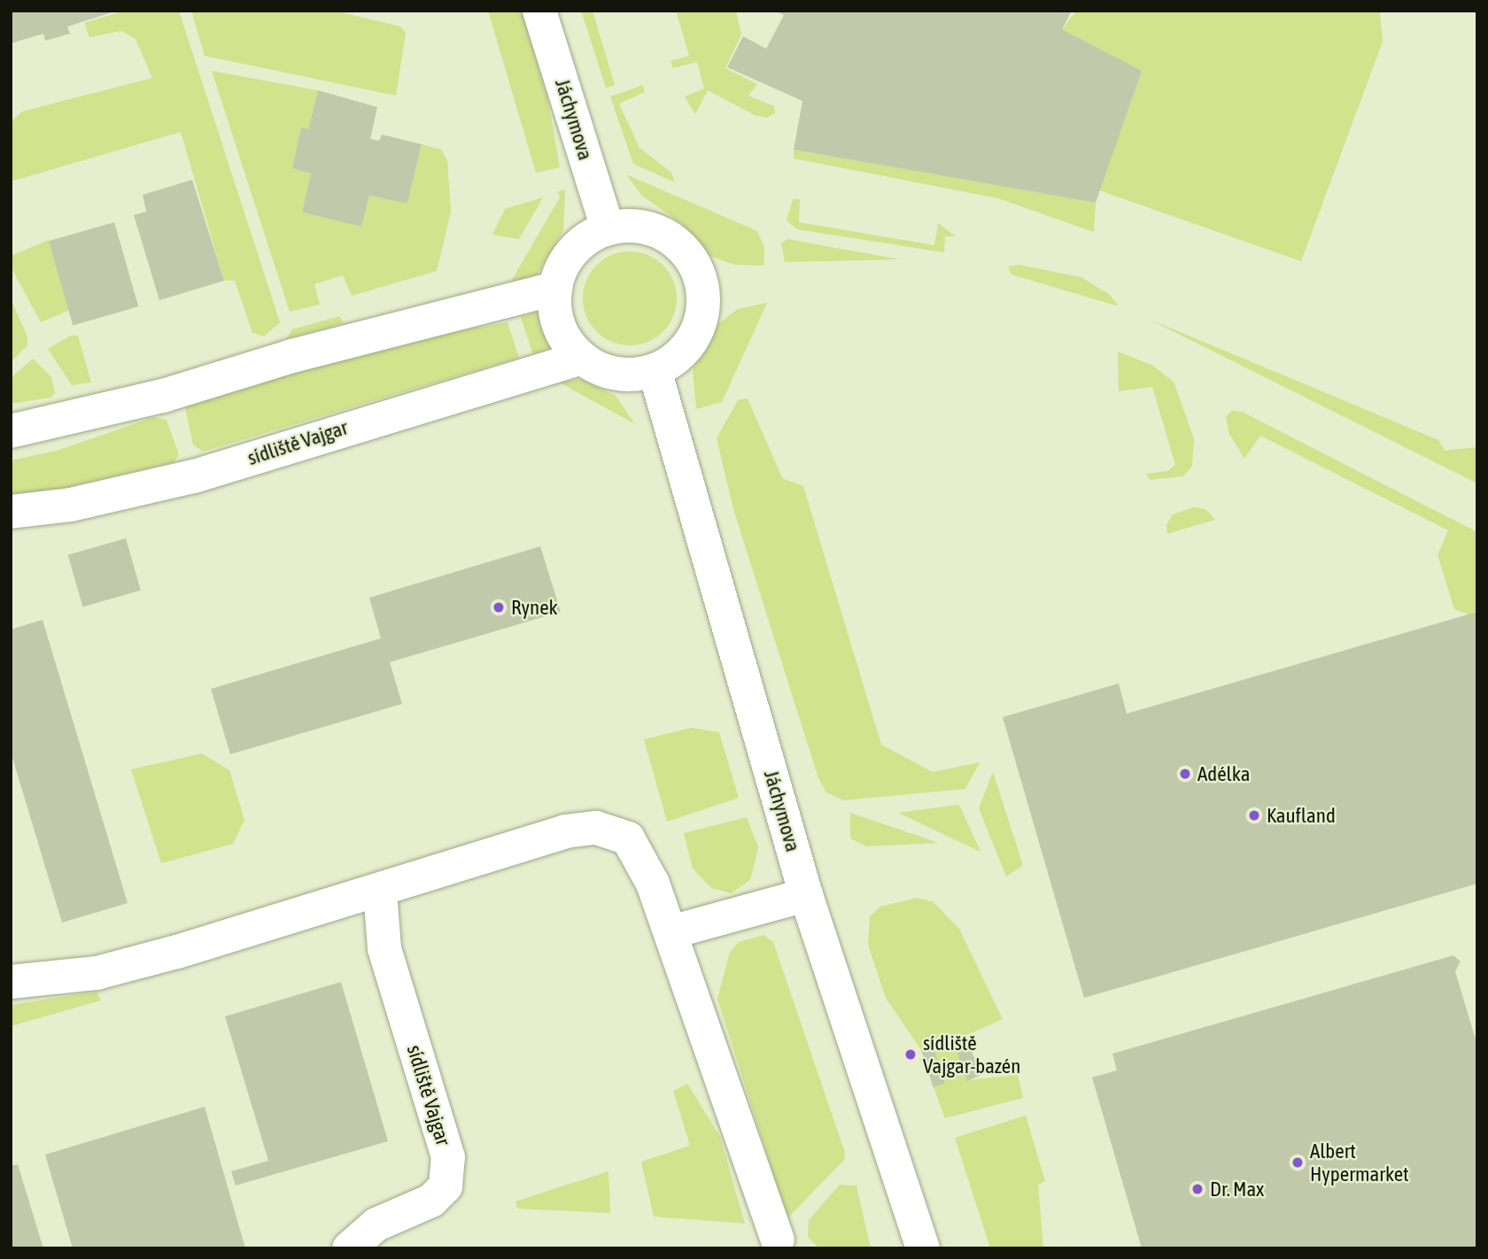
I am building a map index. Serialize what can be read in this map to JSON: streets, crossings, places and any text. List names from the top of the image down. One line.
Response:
{"streets":{"street":["Jáchymova","sídliště Vajgar"]},"crossings":[["Jáchymova","sídliště Vajgar"]],"places":["Rynek","Adélka","Kaufland","sídliště Vajgar-bazén","Albert Hypermarket","Dr. Max"]}
